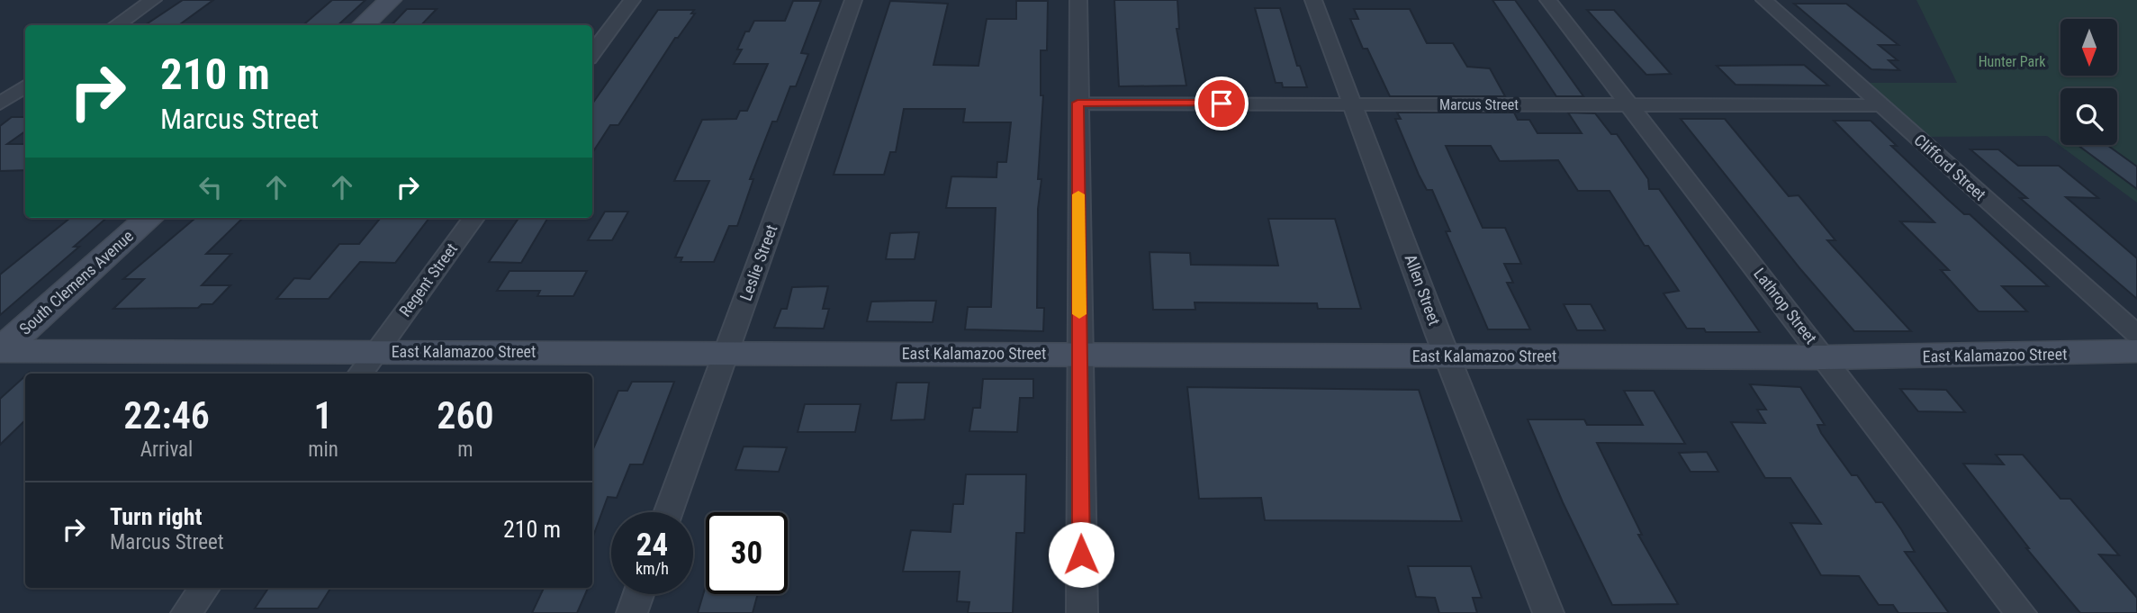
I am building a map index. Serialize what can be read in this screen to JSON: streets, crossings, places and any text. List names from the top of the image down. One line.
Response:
{"streets":{"street":["Marcus Street","Clifford Street","Leslie Street","Regent Street","South Clemens Avenue","Allen Street","Lathrop Street","East Kalamazoo Street"]},"crossings":[["Marcus Street","Clifford Street"],["Marcus Street","Allen Street"],["Marcus Street","Lathrop Street"],["Leslie Street","East Kalamazoo Street"],["Regent Street","East Kalamazoo Street"],["South Clemens Avenue","East Kalamazoo Street"],["Allen Street","East Kalamazoo Street"],["Lathrop Street","East Kalamazoo Street"]],"parks":["Hunter Park"],"north":"bottom","page":{"turn":["210 m","Marcus Street"],"eta":["22:46","Arrival","1","min","260","m"],"list":[{"name":"Turn right","note":"Marcus Street","value":"210 m"}],"speed":"24 km/h","limit":"30"}}
